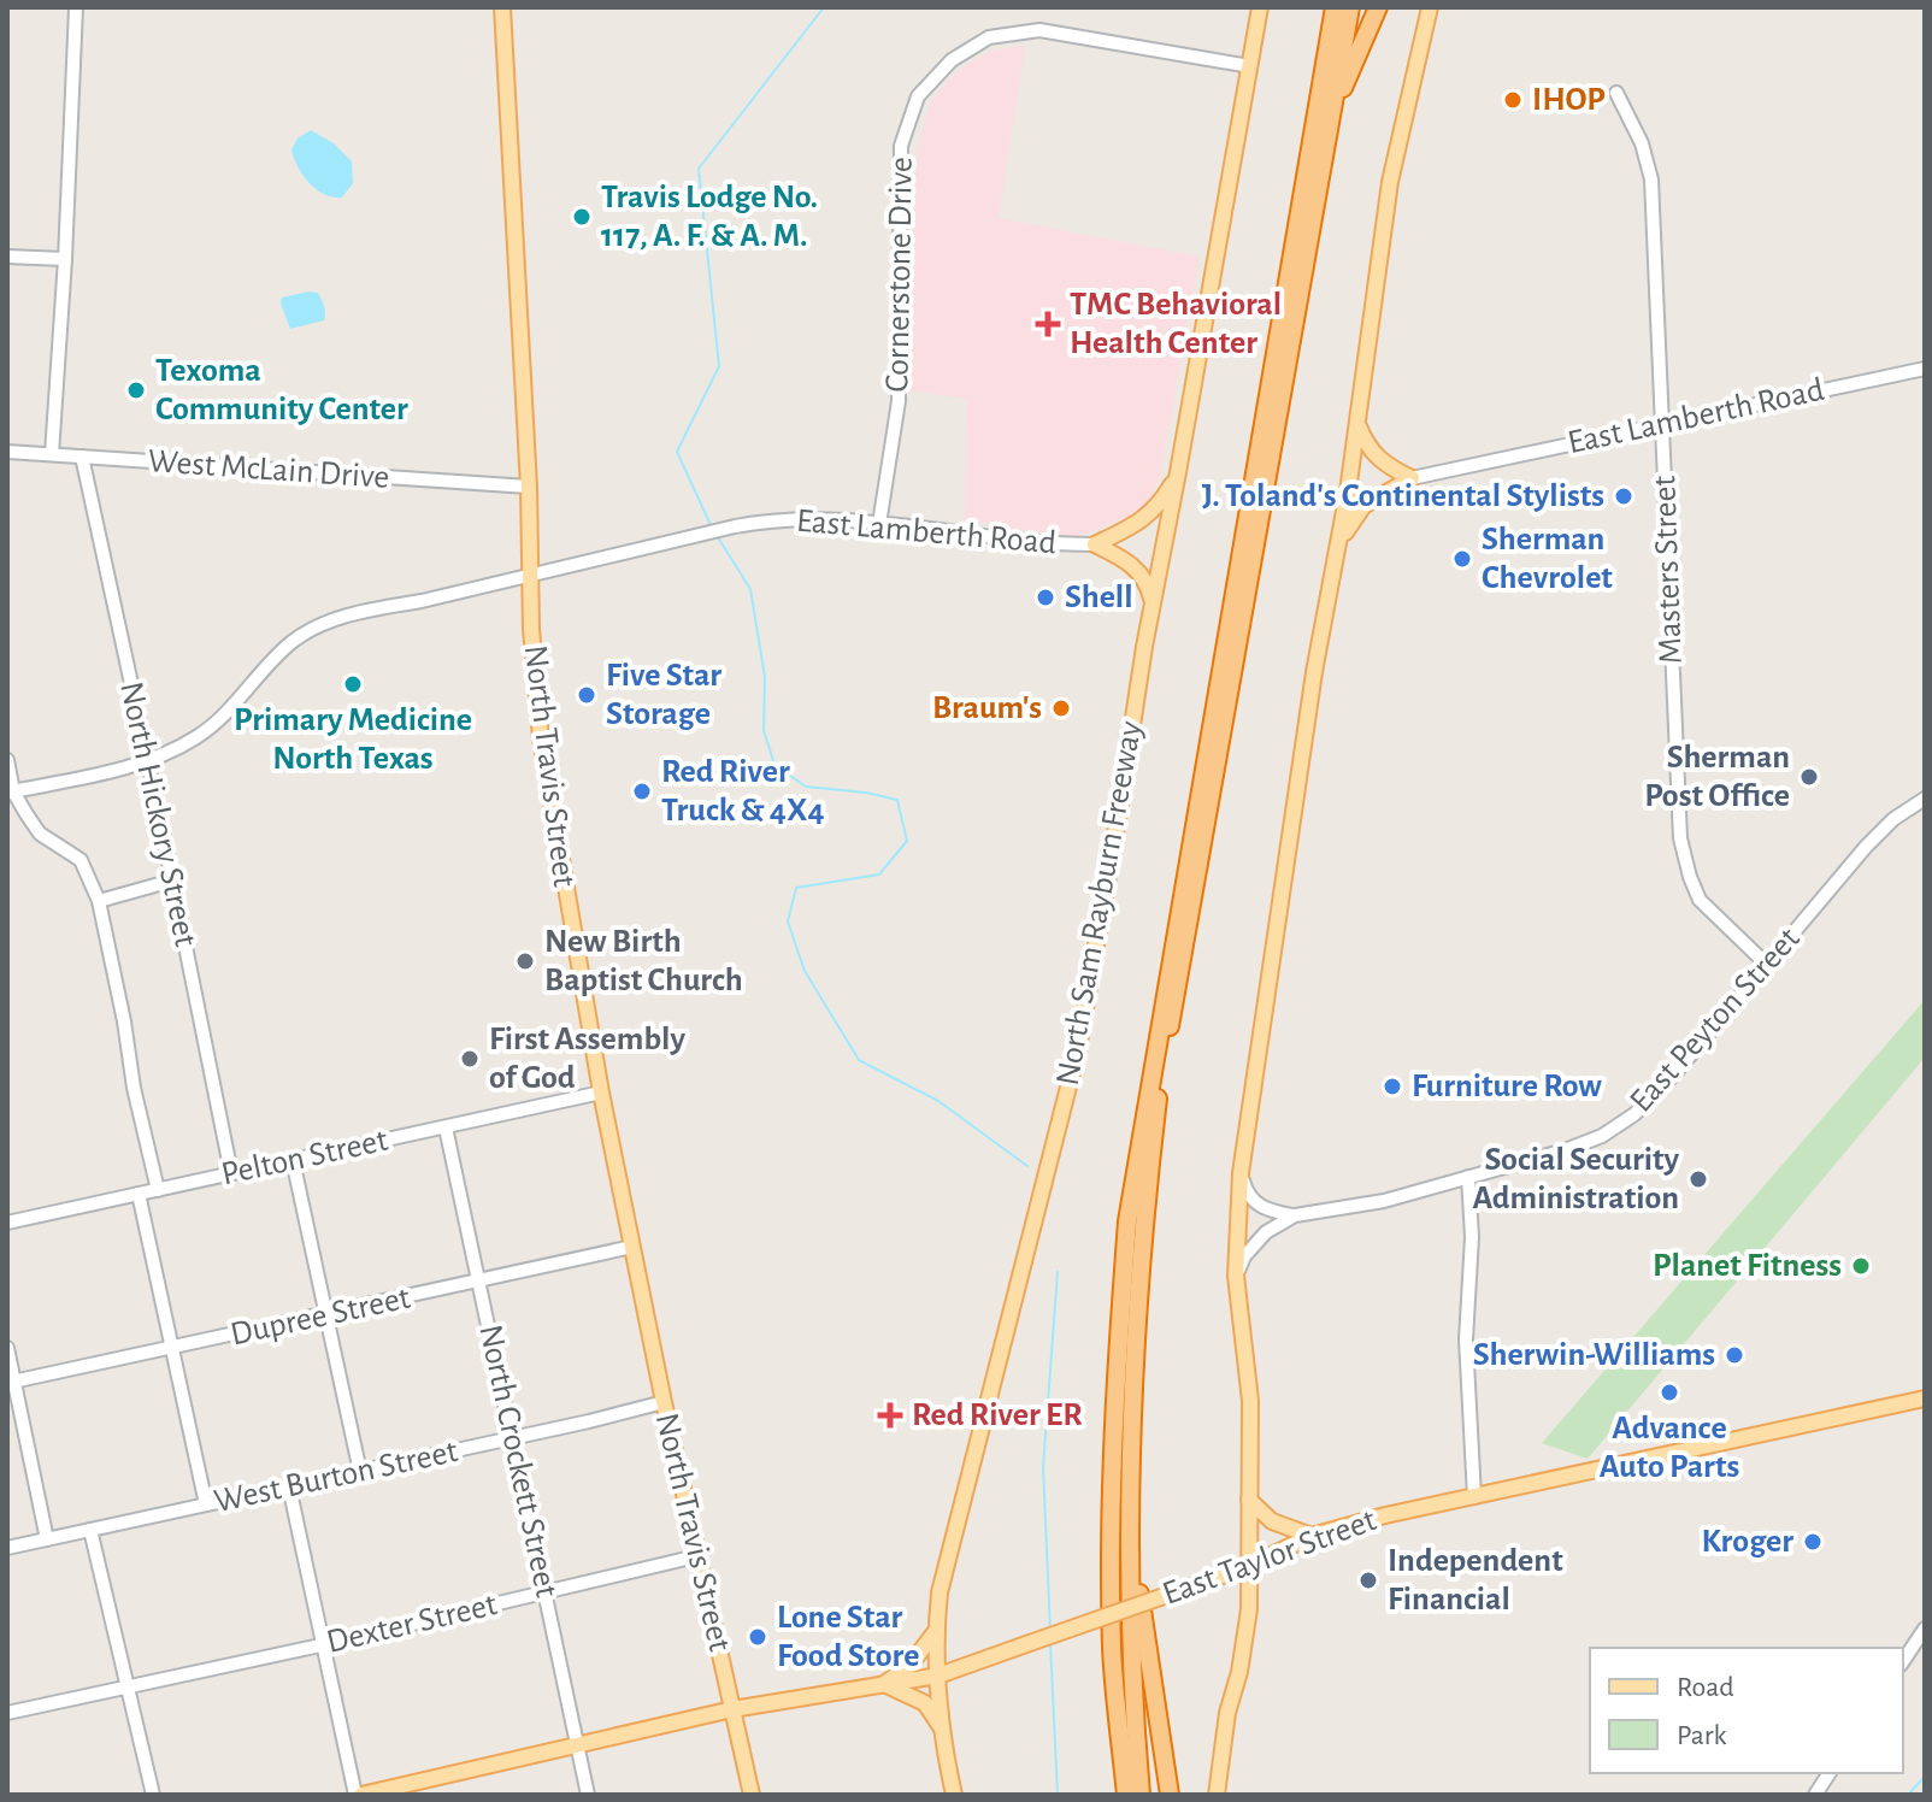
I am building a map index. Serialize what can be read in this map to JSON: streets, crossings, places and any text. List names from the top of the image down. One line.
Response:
{"streets":{"main road":["North Travis Street","North Sam Rayburn Freeway","East Taylor Street"],"street":["Cornerstone Drive","East Lamberth Road","West McLain Drive","Masters Street","North Hickory Street","East Peyton Street","Pelton Street","Dupree Street","North Crockett Street","West Burton Street","Dexter Street"]},"crossings":[["Cornerstone Drive","East Lamberth Road"],["Cornerstone Drive","North Sam Rayburn Freeway"],["East Lamberth Road","Masters Street"],["East Lamberth Road","North Travis Street"],["East Lamberth Road","North Hickory Street"],["West McLain Drive","North Travis Street"],["West McLain Drive","North Hickory Street"],["Masters Street","East Peyton Street"],["North Travis Street","Pelton Street"],["North Travis Street","Dupree Street"],["North Travis Street","West Burton Street"],["North Travis Street","East Taylor Street"],["North Travis Street","Dexter Street"],["North Hickory Street","Pelton Street"],["North Sam Rayburn Freeway","East Taylor Street"],["Pelton Street","North Crockett Street"],["Dupree Street","North Crockett Street"],["North Crockett Street","West Burton Street"],["North Crockett Street","East Taylor Street"],["North Crockett Street","Dexter Street"]],"places":{"other":["IHOP","Travis Lodge No. 117, A. F. & A. M.","Texoma Community Center","J. Toland's Continental Stylists","Sherman Chevrolet","Shell","Primary Medicine North Texas","Five Star Storage","Braum's","Sherman Post Office","Red River Truck & 4X4","New Birth Baptist Church","First Assembly of God","Furniture Row","Social Security Administration","Planet Fitness","Sherwin-Williams","Advance Auto Parts","Kroger","Independent Financial","Lone Star Food Store"],"health":["TMC Behavioral Health Center","Red River ER"]},"legend":["Road","Park"]}
